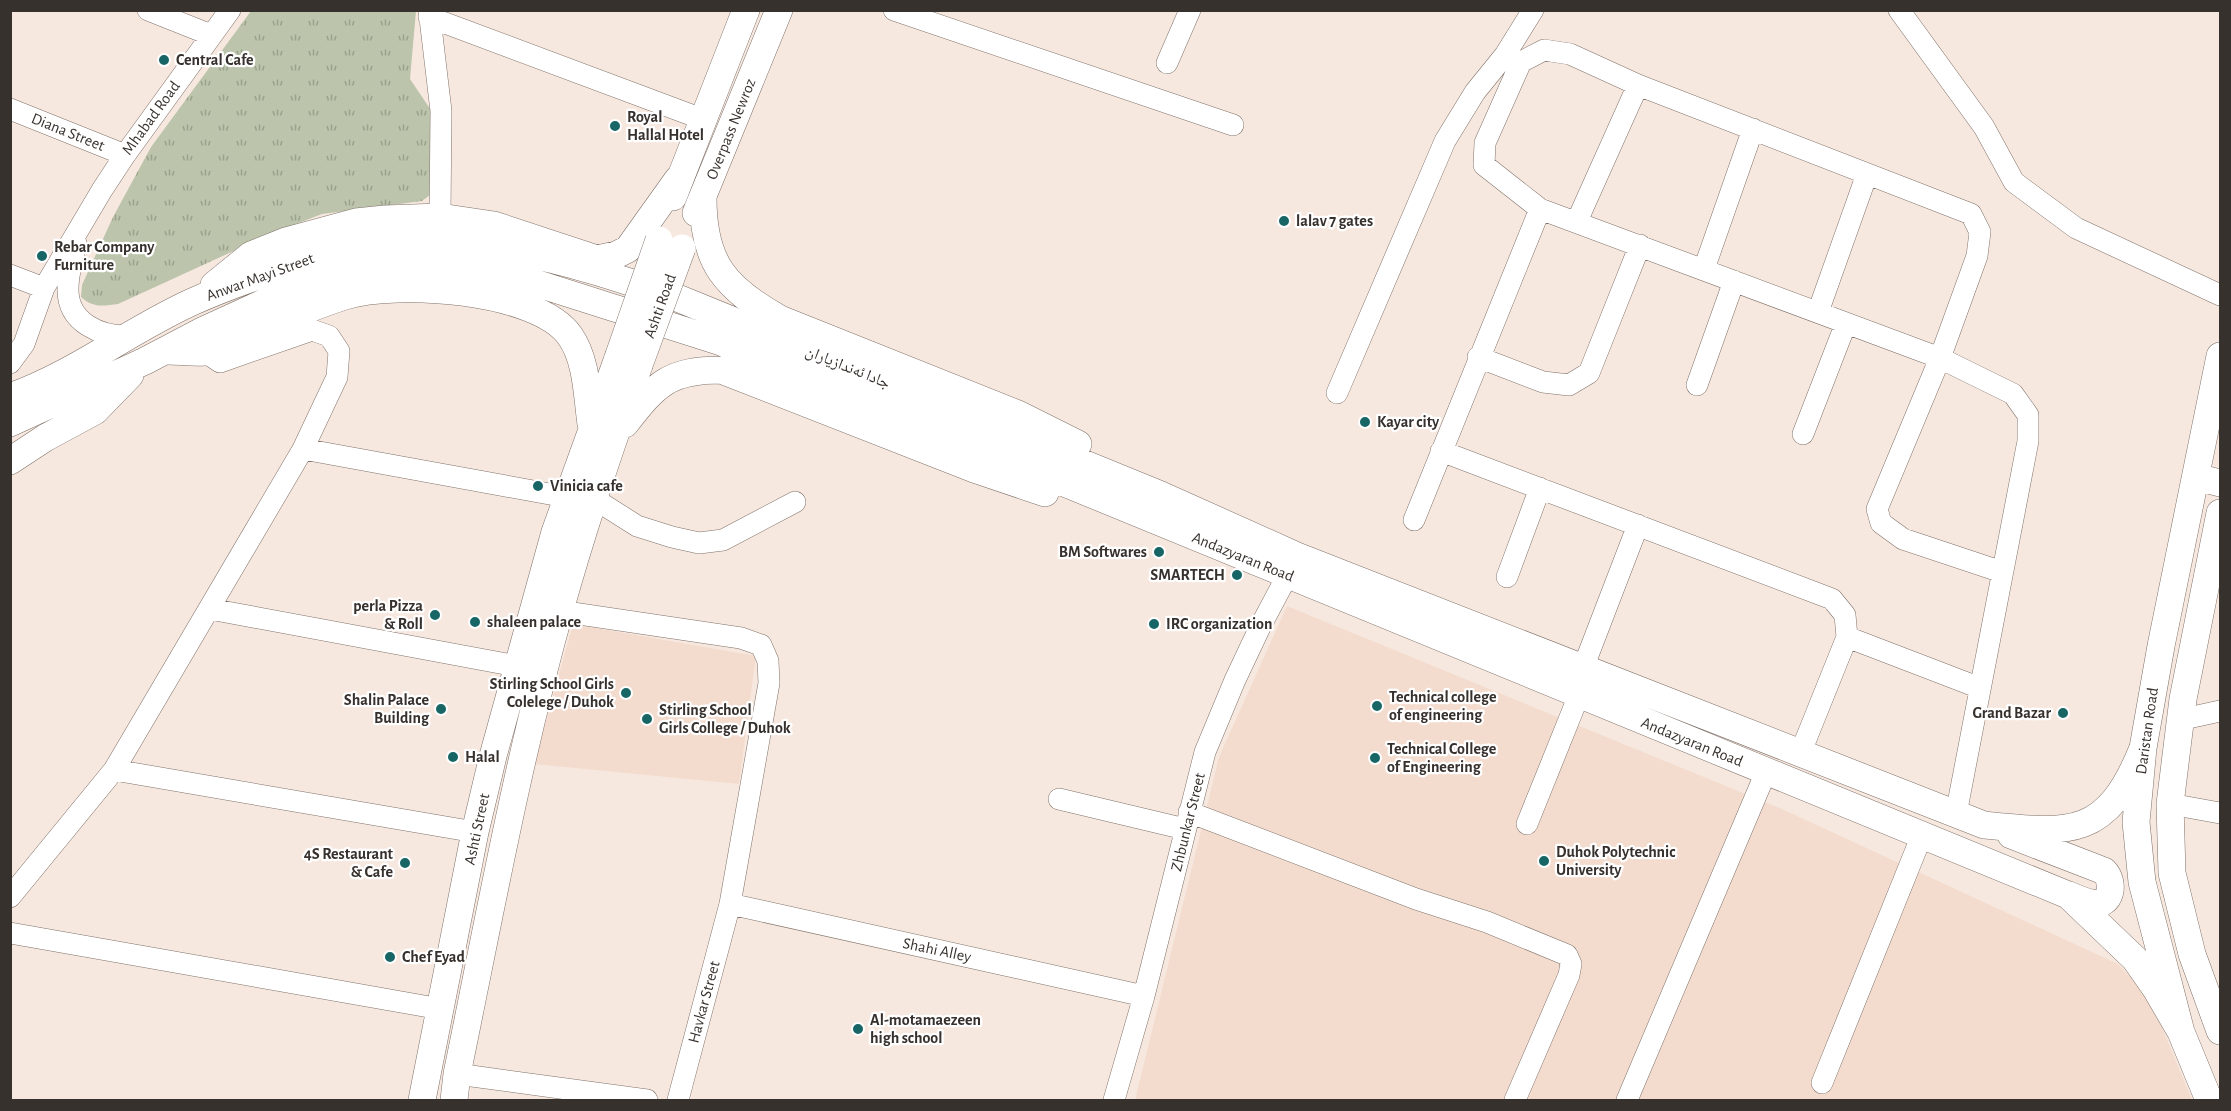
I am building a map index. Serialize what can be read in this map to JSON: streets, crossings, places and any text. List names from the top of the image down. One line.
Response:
{"streets":{"main road":["Overpass Newroz","Anwar Mayi Street","Ashti Road","جادا ئەندازیاران","Andazyaran Road","Daristan Road","Ashti Street"],"street":["Mhabad Road","Diana Street","Zhbunkar Street","Shahi Alley","Havkar Street"]},"crossings":[["Mhabad Road","Diana Street"],["Overpass Newroz","Ashti Road"],["Anwar Mayi Street","جادا ئەندازیاران"],["Ashti Road","Ashti Street"],["جادا ئەندازیاران","Andazyaran Road"],["Andazyaran Road","Daristan Road"],["Andazyaran Road","Zhbunkar Street"],["Zhbunkar Street","Shahi Alley"],["Ashti Street","Havkar Street"],["Shahi Alley","Havkar Street"]],"places":["Central Cafe","Royal Hallal Hotel","lalav 7 gates","Rebar Company Furniture","Kayar city","Vinicia cafe","BM Softwares","SMARTECH","perla Pizza & Roll","shaleen palace","IRC organization","Stirling School Girls Colelege / Duhok","Technical college of engineering","Shalin Palace Building","Grand Bazar","Stirling School Girls College / Duhok","Halal","Technical College of Engineering","Duhok Polytechnic University","4S Restaurant & Cafe","Chef Eyad","Al-motamaezeen high school"]}
